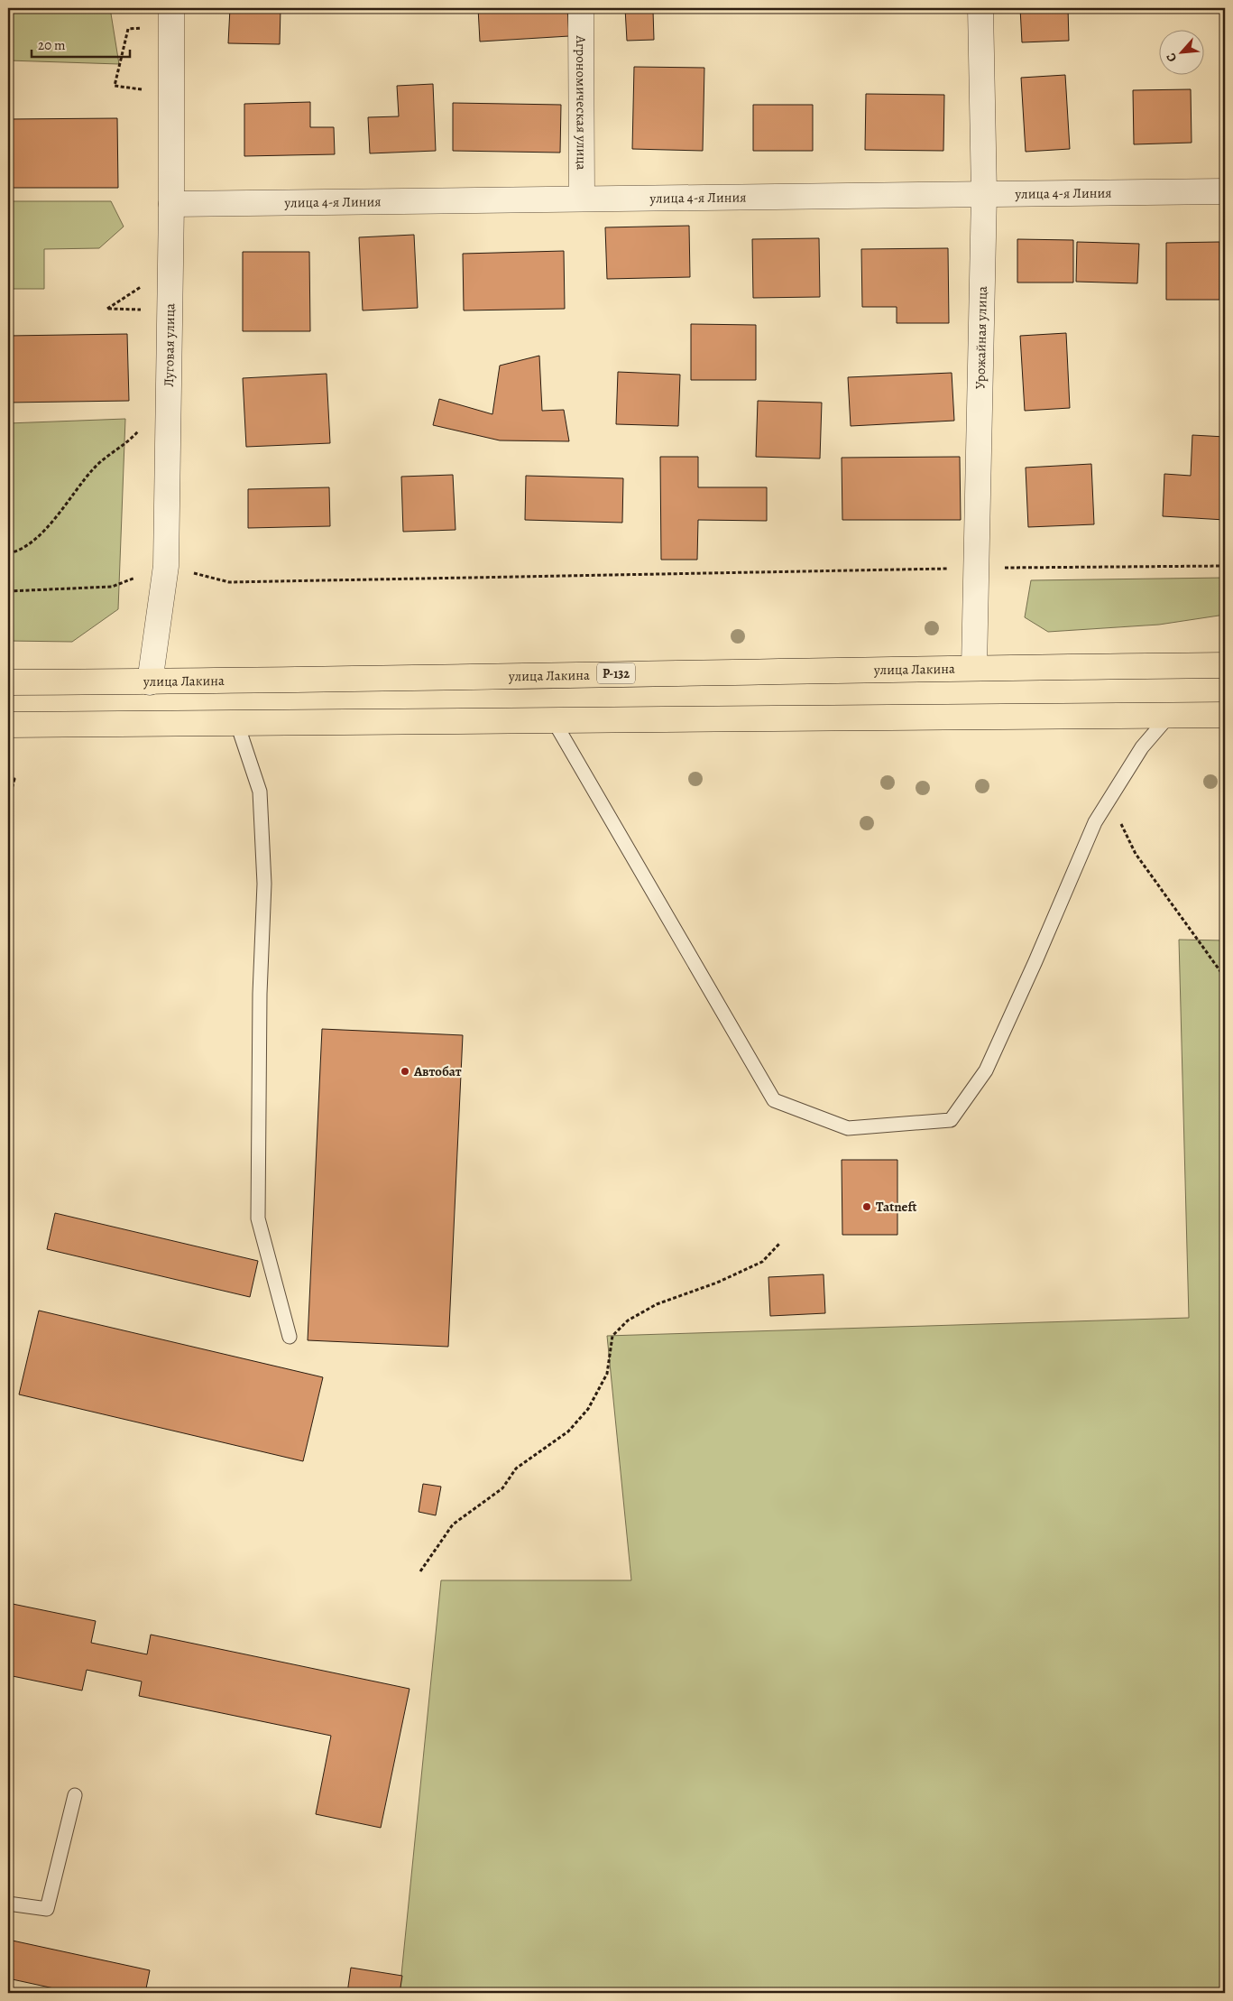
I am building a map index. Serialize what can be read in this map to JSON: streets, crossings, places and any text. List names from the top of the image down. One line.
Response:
{"streets":{"highway":["улица Лакина","Р-132"],"street":["Агрономическая улица","улица 4-я Линия","Урожайная улица","Луговая улица"]},"crossings":[["Агрономическая улица","улица 4-я Линия"],["улица 4-я Линия","Урожайная улица"],["улица 4-я Линия","Луговая улица"],["Урожайная улица","улица Лакина"],["Луговая улица","улица Лакина"]],"places":["Автобат","Tatneft"],"scale_bar":"20 m","north":"bottom left"}
